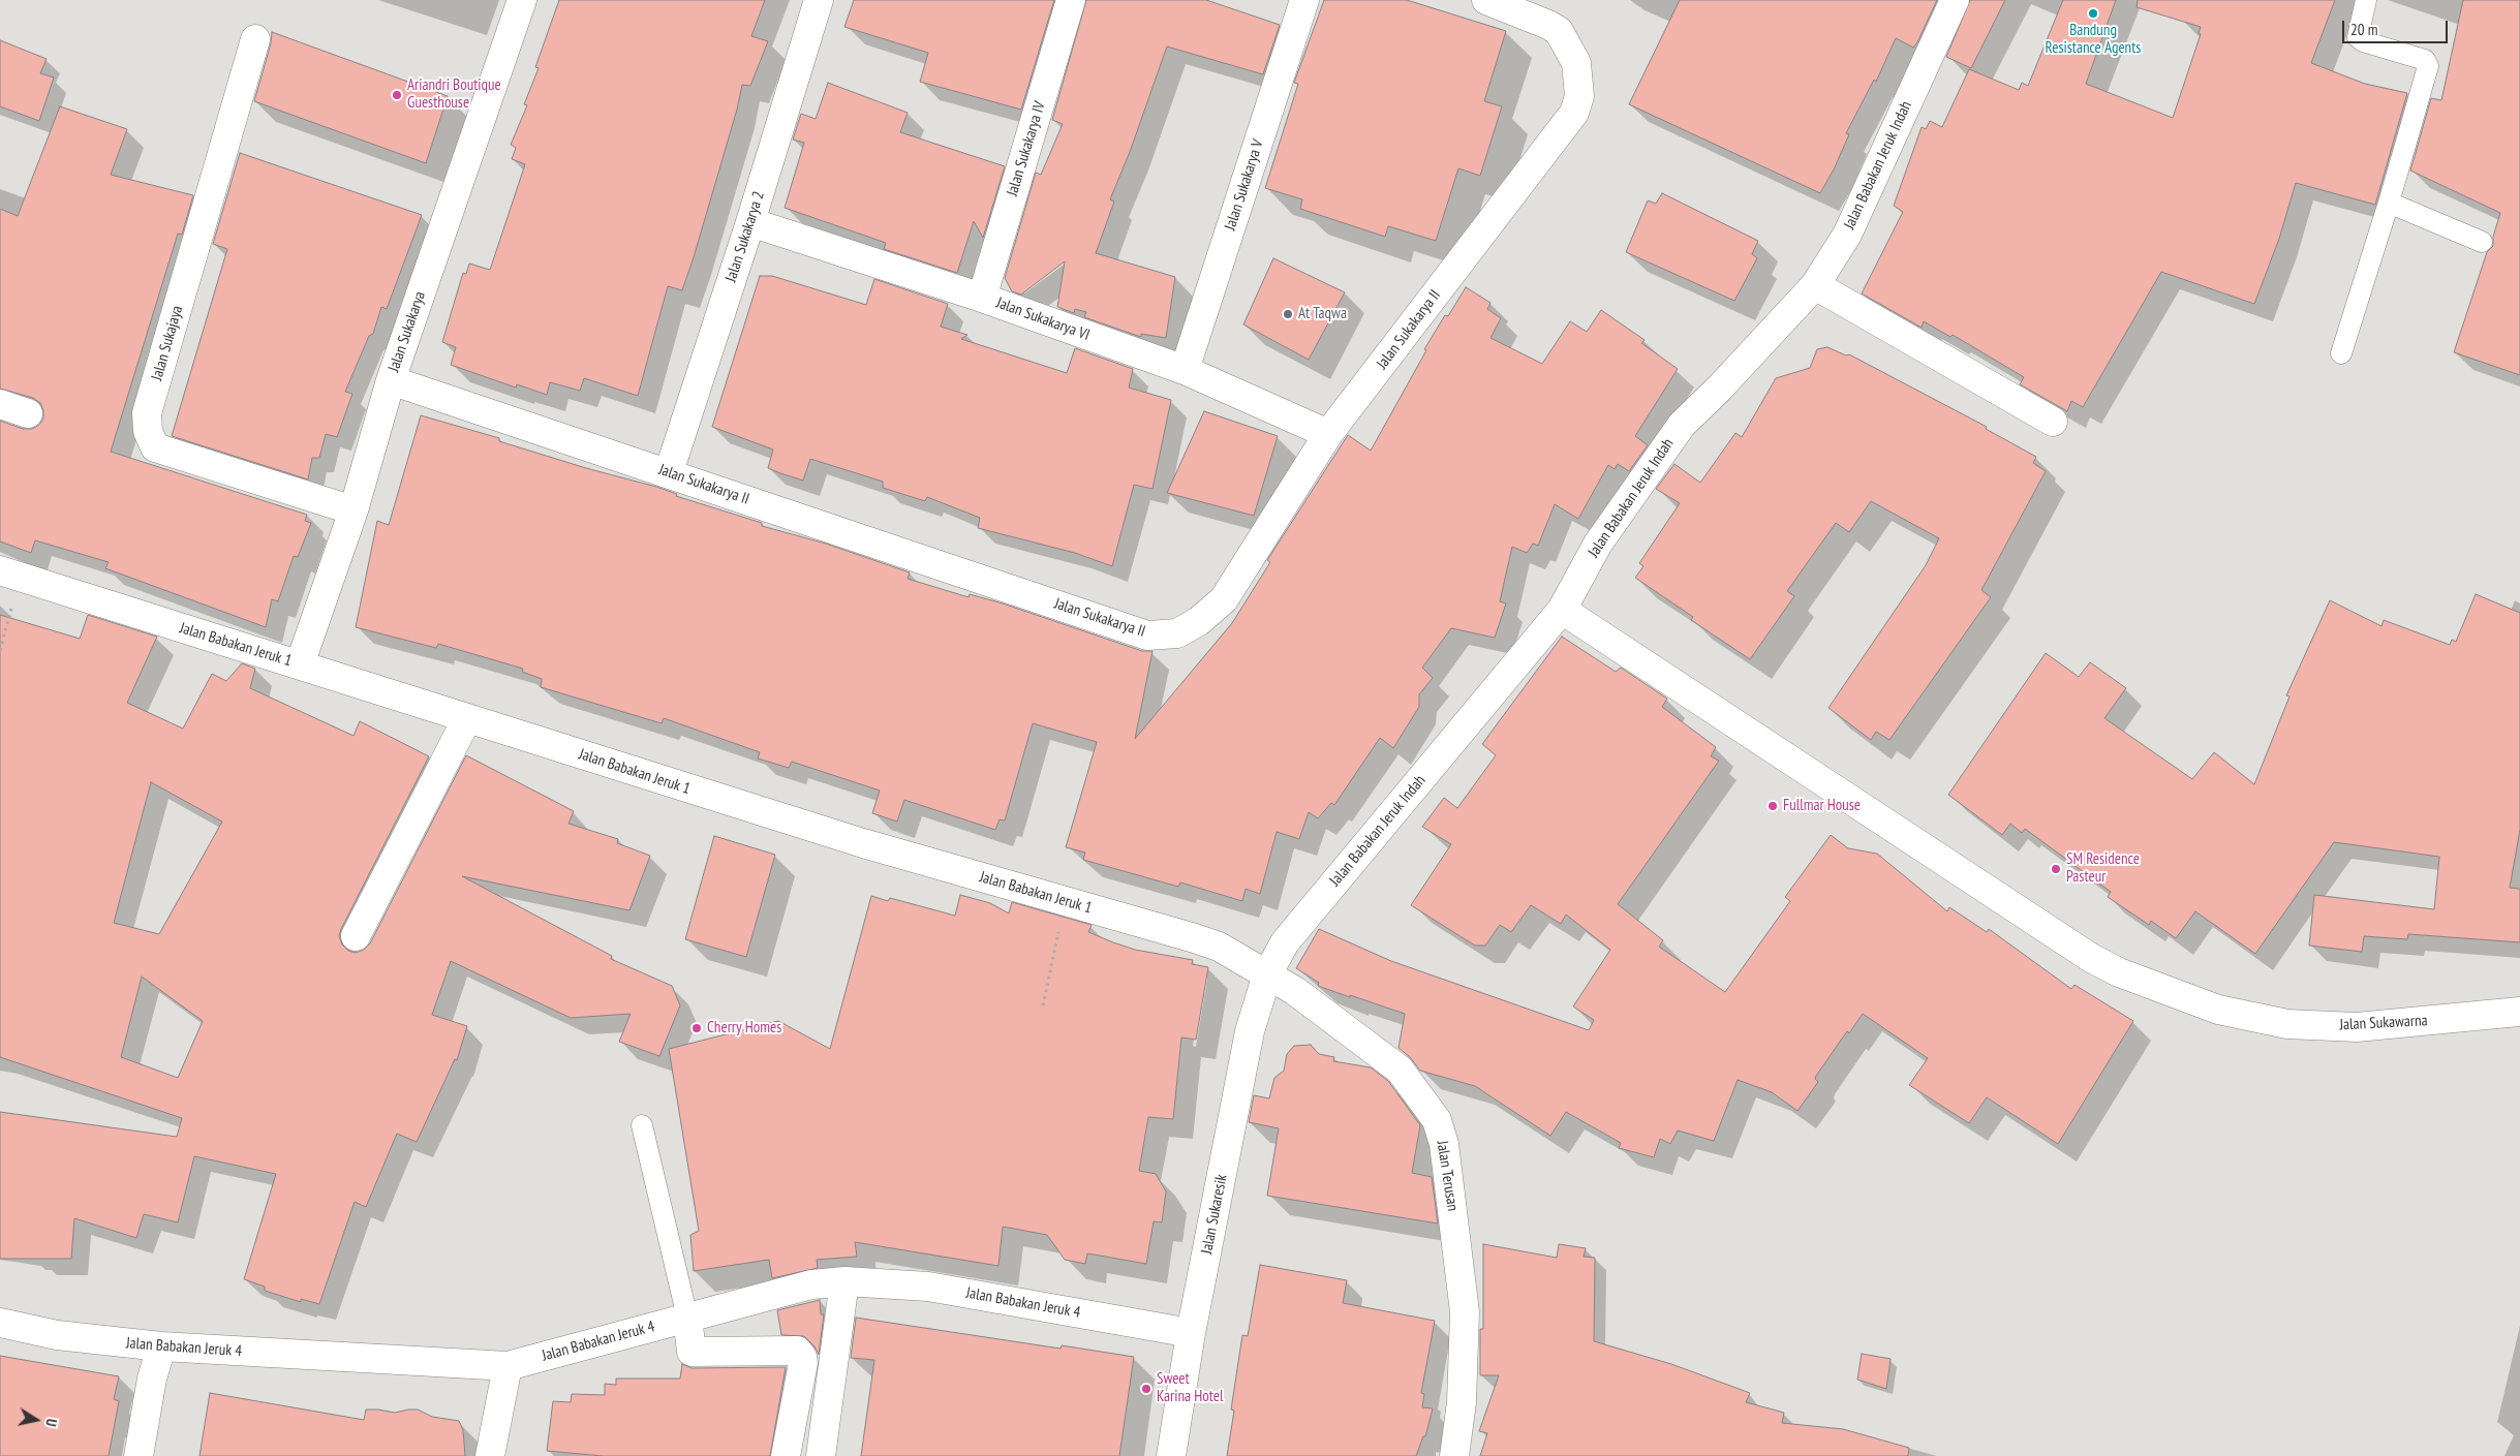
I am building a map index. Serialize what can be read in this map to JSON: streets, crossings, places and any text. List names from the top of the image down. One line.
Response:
{"streets":{"street":["Jalan Sukakarya IV","Jalan Babakan Jeruk Indah","Jalan Sukakarya V","Jalan Sukakarya 2","Jalan Sukakarya VI","Jalan Sukakarya II","Jalan Sukakarya","Jalan Sukajaya","Jalan Babakan Jeruk 1","Jalan Sukawarna","Jalan Terusan","Jalan Sukaresik","Jalan Babakan Jeruk 4"]},"crossings":[["Jalan Sukakarya IV","Jalan Sukakarya VI"],["Jalan Babakan Jeruk Indah","Jalan Babakan Jeruk 1"],["Jalan Babakan Jeruk Indah","Jalan Sukawarna"],["Jalan Babakan Jeruk Indah","Jalan Terusan"],["Jalan Babakan Jeruk Indah","Jalan Sukaresik"],["Jalan Sukakarya V","Jalan Sukakarya VI"],["Jalan Sukakarya 2","Jalan Sukakarya VI"],["Jalan Sukakarya 2","Jalan Sukakarya II"],["Jalan Sukakarya VI","Jalan Sukakarya II"],["Jalan Sukakarya II","Jalan Sukakarya"],["Jalan Sukakarya","Jalan Sukajaya"],["Jalan Sukakarya","Jalan Babakan Jeruk 1"],["Jalan Babakan Jeruk 1","Jalan Terusan"],["Jalan Babakan Jeruk 1","Jalan Sukaresik"],["Jalan Terusan","Jalan Sukaresik"],["Jalan Sukaresik","Jalan Babakan Jeruk 4"]],"places":["Bandung Resistance Agents","Ariandri Boutique Guesthouse","At Taqwa","Fullmar House","SM Residence Pasteur","Cherry Homes","Sweet Karina Hotel"],"scale_bar":"20 m","north":"right"}
